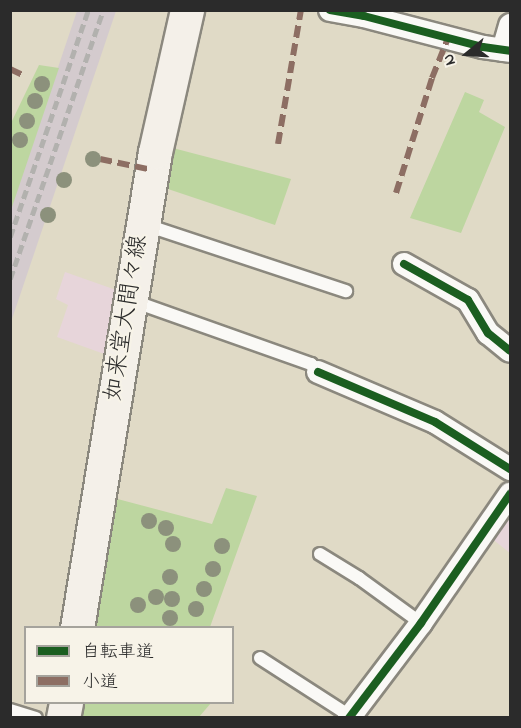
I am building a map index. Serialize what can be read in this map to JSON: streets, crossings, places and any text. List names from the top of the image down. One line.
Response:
{"streets":{"main road":["如来堂大間々線"]},"legend":["自転車道","小道"],"north":"left"}
